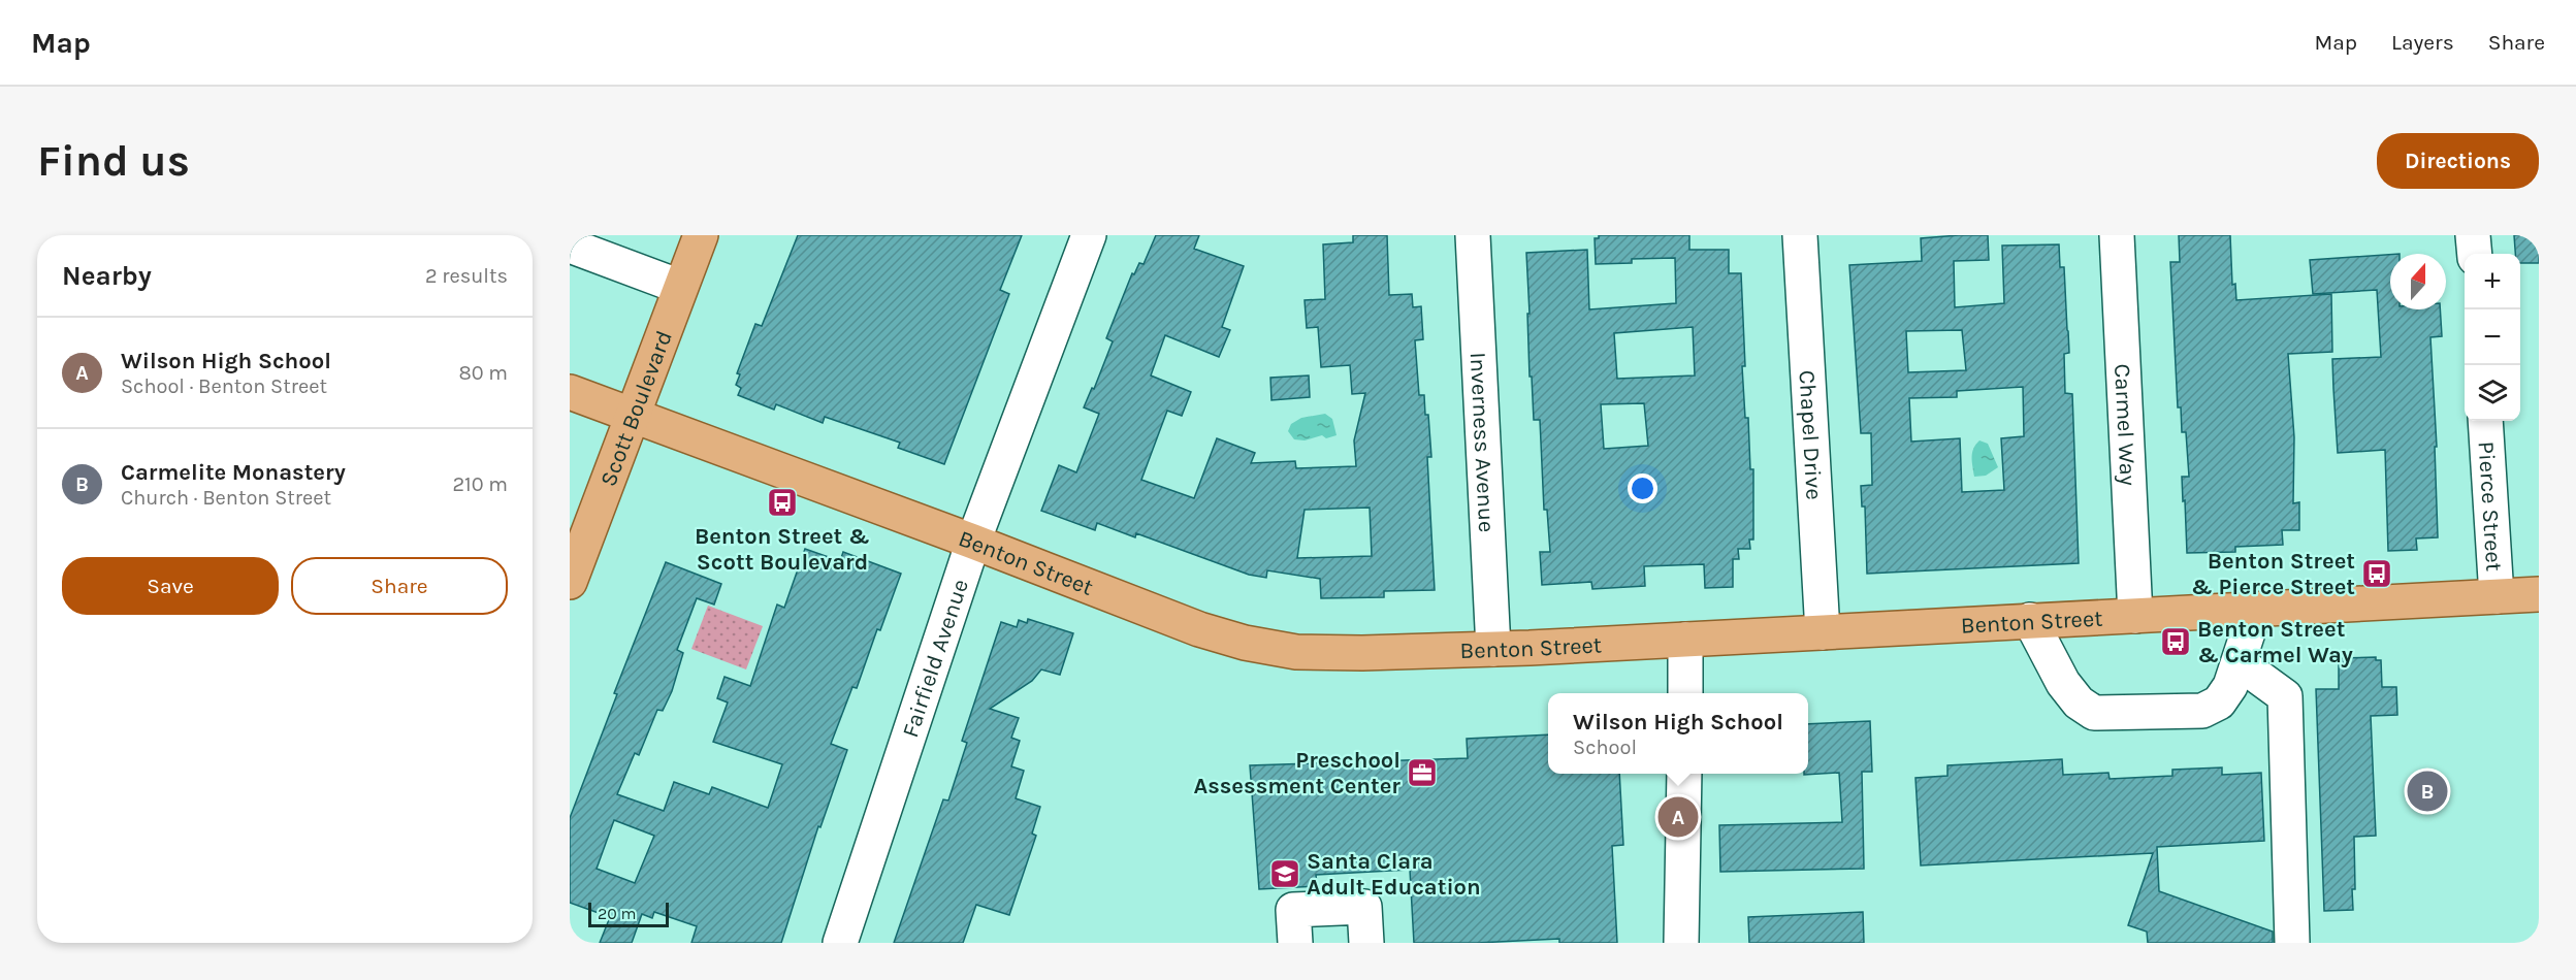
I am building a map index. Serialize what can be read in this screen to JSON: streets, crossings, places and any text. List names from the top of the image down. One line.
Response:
{"streets":{"main road":["Scott Boulevard","Benton Street"],"street":["Carmel Way","Chapel Drive","Inverness Avenue","Pierce Street","Fairfield Avenue"]},"crossings":[["Scott Boulevard","Benton Street"],["Carmel Way","Benton Street"],["Chapel Drive","Benton Street"],["Inverness Avenue","Benton Street"],["Pierce Street","Benton Street"],["Benton Street","Fairfield Avenue"]],"places":{"bus stop":["Benton Street & Scott Boulevard","Benton Street & Pierce Street","Benton Street & Carmel Way"],"office":["Preschool Assessment Center"],"school or university":["Santa Clara Adult Education"]},"scale_bar":"20 m","north":"top","page":{"header":"Map","nav":["Map","Layers","Share"],"buttons":["Directions",["Save","Share"]],"title":"Find us","heading":["Nearby","2 results"],"map_buttons":["+","−"],"list":[{"mark":"A","name":"Wilson High School","note":"School · Benton Street","value":"80 m"},{"mark":"B","name":"Carmelite Monastery","note":"Church · Benton Street","value":"210 m"}],"popup":["Wilson High School","School"],"pins":["B","A"],"scale":"20 m"}}
